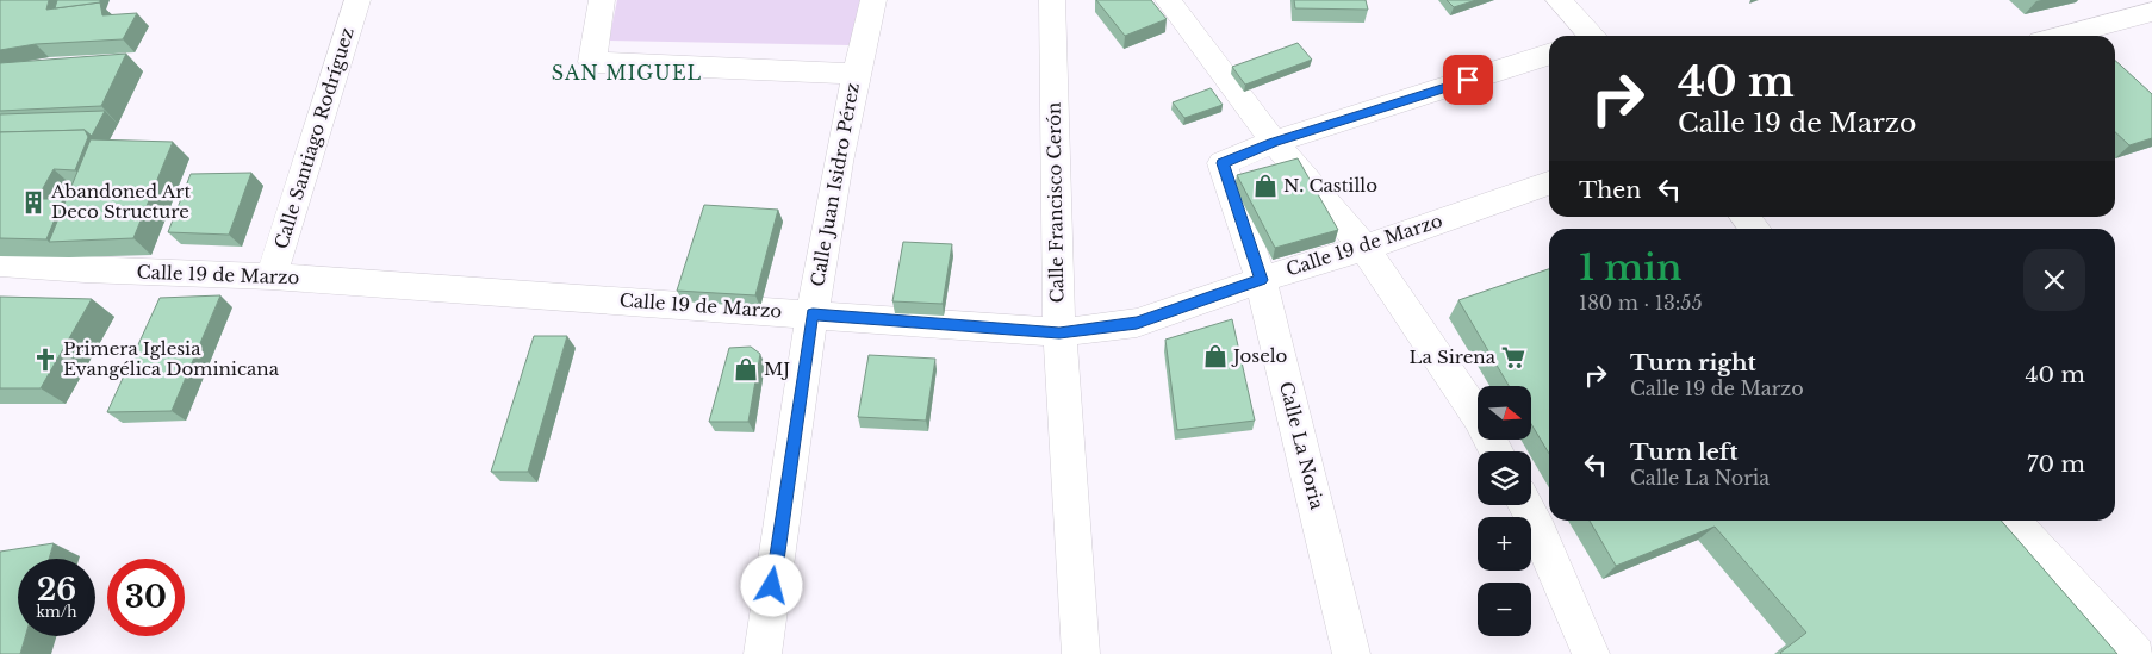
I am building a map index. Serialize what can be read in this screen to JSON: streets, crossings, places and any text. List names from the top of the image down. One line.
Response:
{"streets":{"street":["Calle Santiago Rodríguez","Calle Juan Isidro Pérez","Calle Francisco Cerón","Calle 19 de Marzo","Calle La Noria"]},"crossings":[["Calle Santiago Rodríguez","Calle 19 de Marzo"],["Calle Juan Isidro Pérez","Calle 19 de Marzo"],["Calle Francisco Cerón","Calle 19 de Marzo"],["Calle 19 de Marzo","Calle La Noria"]],"districts":["SAN MIGUEL"],"places":{"shop":["N. Castillo","Joselo","MJ"],"building":["Abandoned Art Deco Structure"],"supermarket":["La Sirena"],"church":["Primera Iglesia Evangélica Dominicana"]},"north":"right","page":{"turn":["40 m","Calle 19 de Marzo"],"then":"Then","heading":["1 min","180 m · 13:55"],"list":[{"name":"Turn right","note":"Calle 19 de Marzo","value":"40 m"},{"name":"Turn left","note":"Calle La Noria","value":"70 m"}],"map_buttons":["+","−"],"speed":"26 km/h","limit":"30"}}
